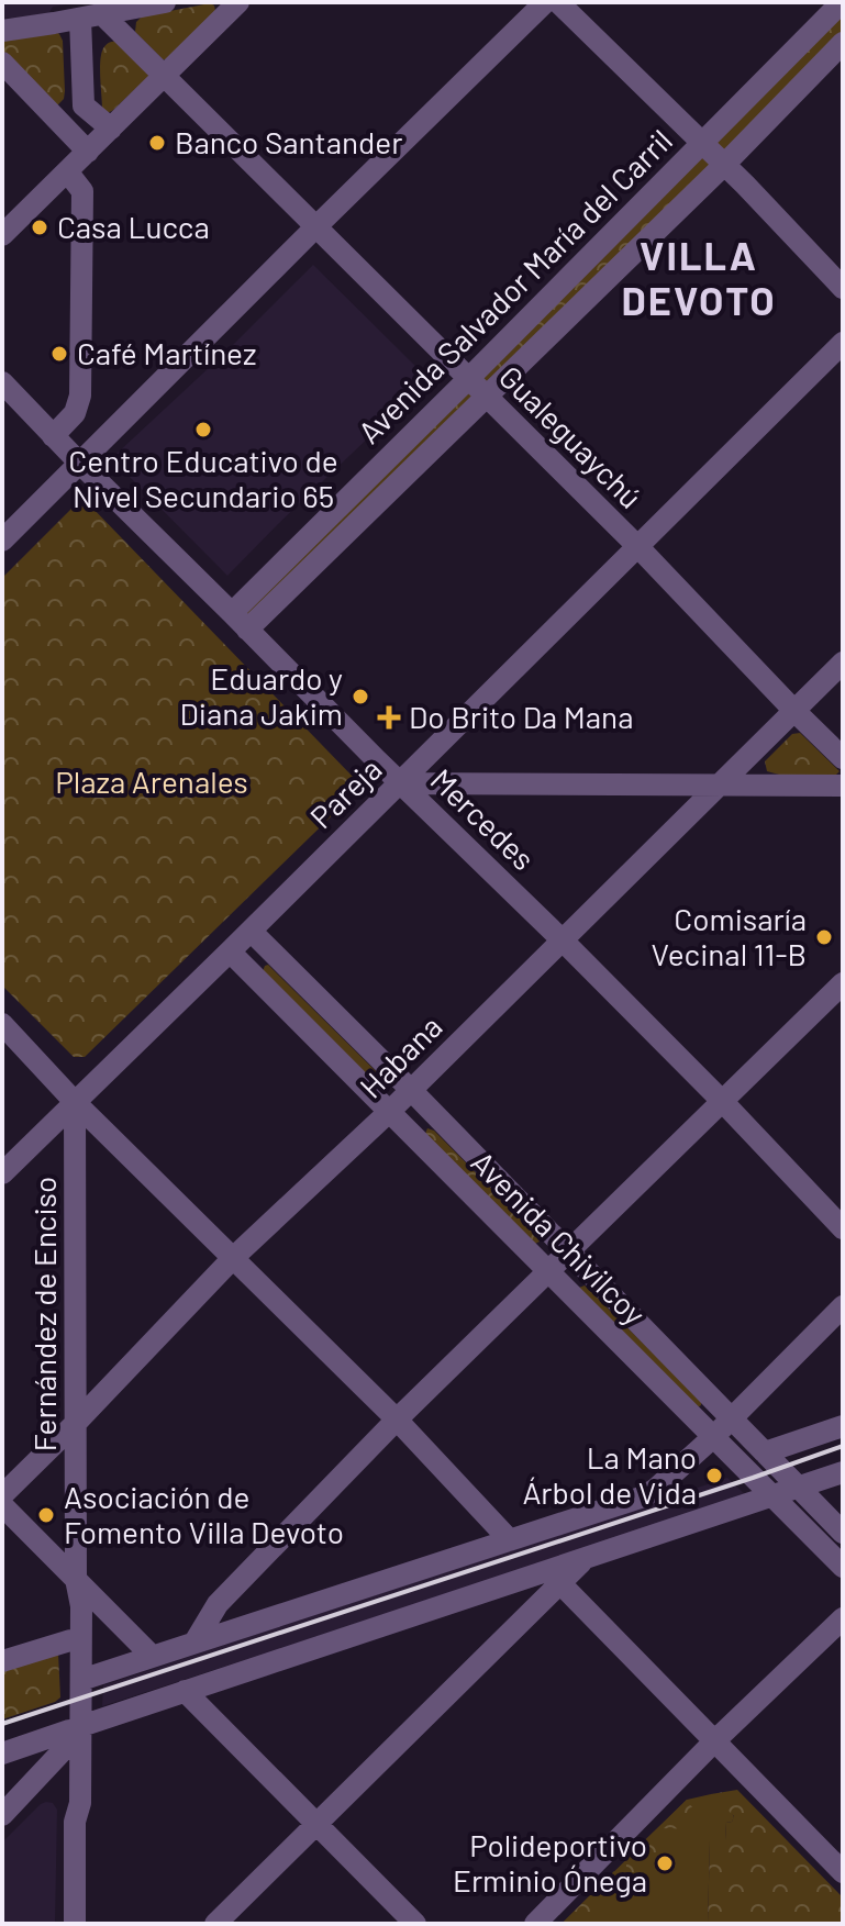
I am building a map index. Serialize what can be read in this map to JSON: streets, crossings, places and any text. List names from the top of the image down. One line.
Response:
{"streets":{"street":["Avenida Salvador María del Carril","Gualeguaychú","Pareja","Mercedes","Habana","Avenida Chivilcoy","Fernández de Enciso"]},"crossings":[["Avenida Salvador María del Carril","Gualeguaychú"],["Avenida Salvador María del Carril","Mercedes"],["Gualeguaychú","Pareja"],["Gualeguaychú","Habana"],["Pareja","Mercedes"],["Pareja","Avenida Chivilcoy"],["Pareja","Fernández de Enciso"],["Mercedes","Habana"],["Habana","Avenida Chivilcoy"],["Habana","Fernández de Enciso"]],"districts":["VILLA DEVOTO"],"parks":["Plaza Arenales"],"places":{"other":["Banco Santander","Casa Lucca","Café Martínez","Centro Educativo de Nivel Secundario 65","Eduardo y Diana Jakim","Comisaría Vecinal 11-B","La Mano Árbol de Vida","Asociación de Fomento Villa Devoto","Polideportivo Erminio Ónega"],"health":["Do Brito Da Mana"]}}
